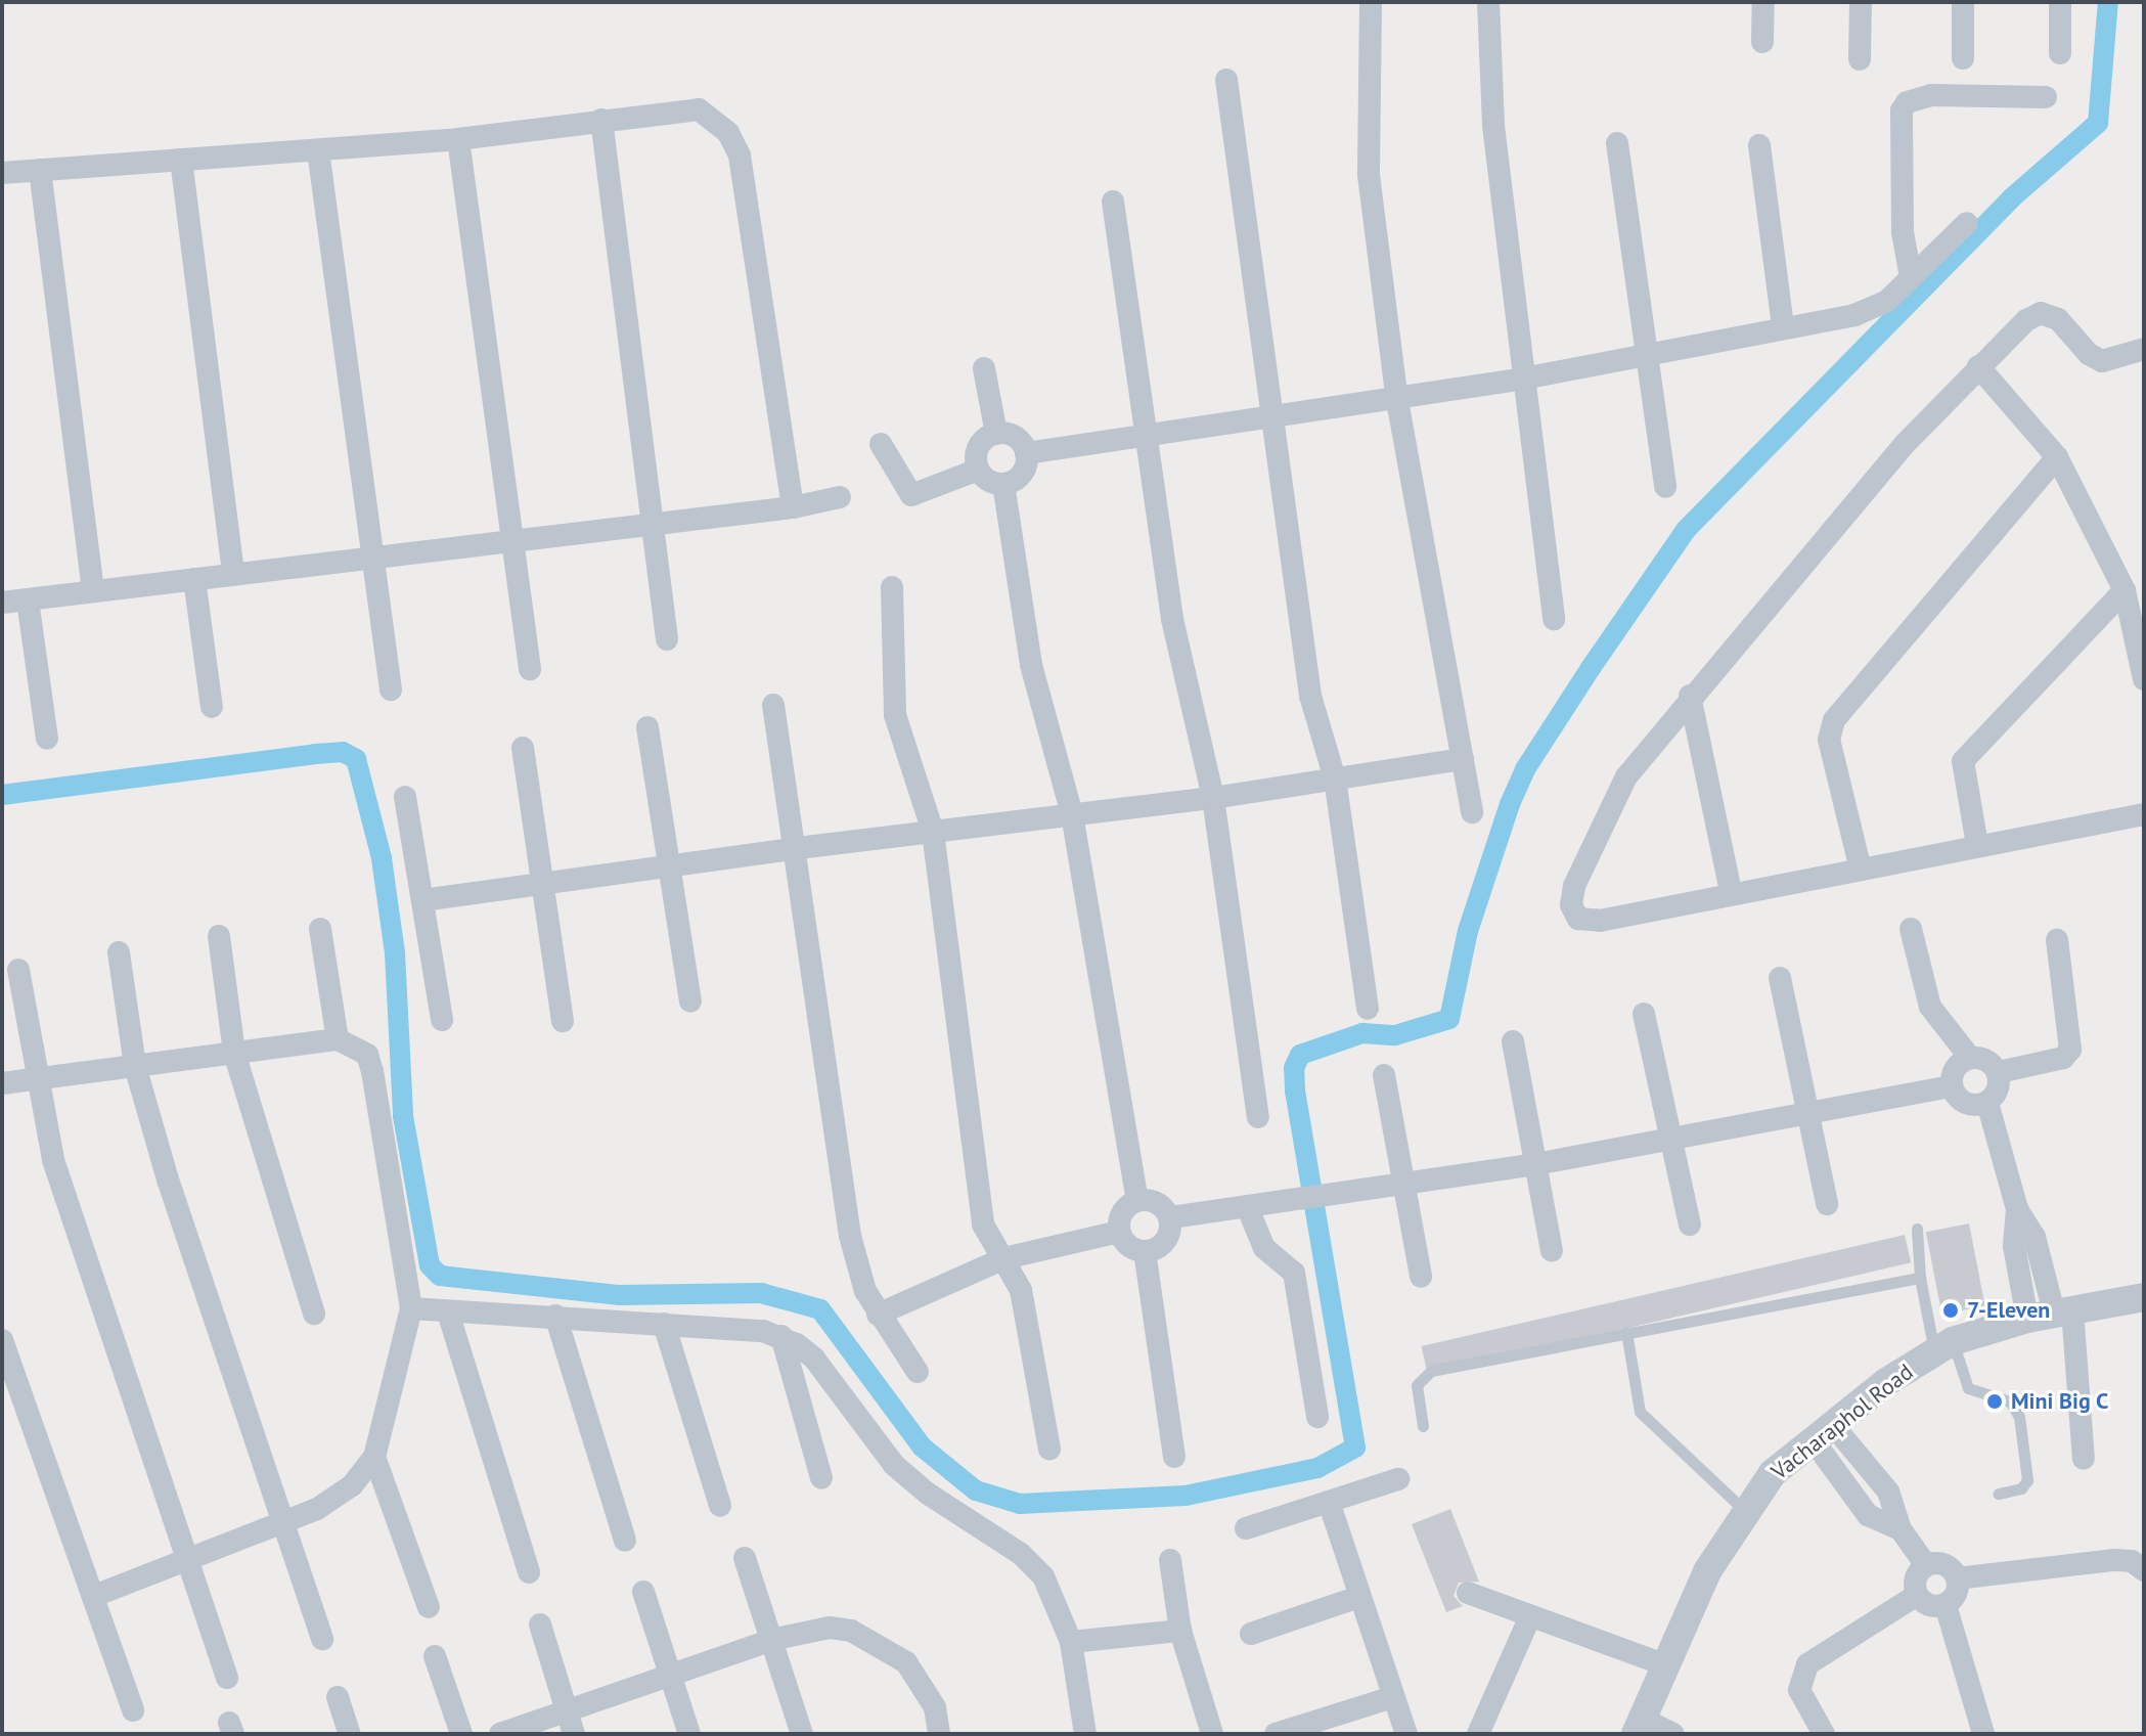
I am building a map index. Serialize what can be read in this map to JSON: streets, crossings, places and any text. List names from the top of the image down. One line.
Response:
{"streets":{"street":["Vacharaphol Road"]},"places":["7-Eleven","Mini Big C"]}
